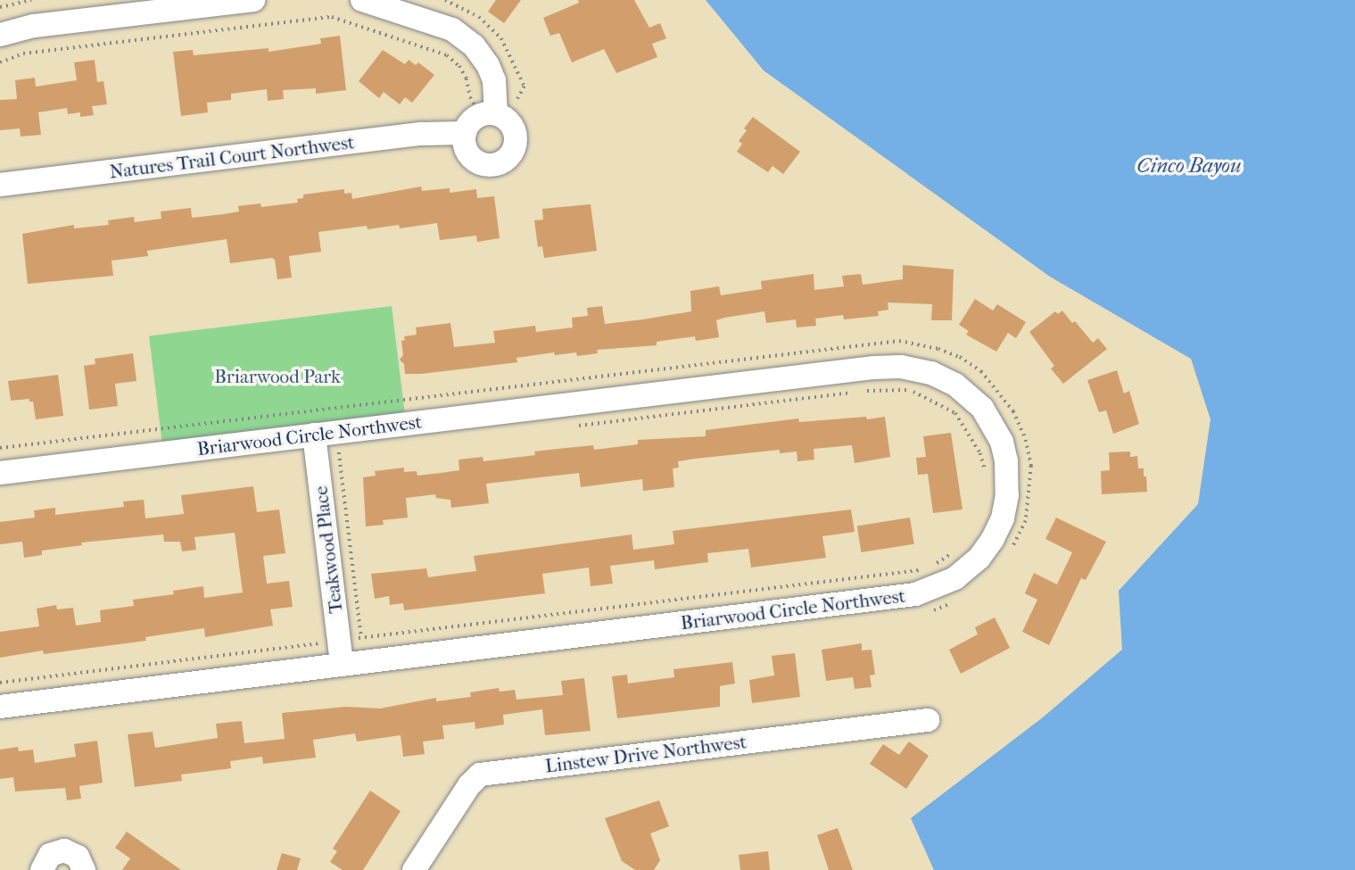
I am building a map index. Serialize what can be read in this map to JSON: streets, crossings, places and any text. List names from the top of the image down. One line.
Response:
{"streets":{"street":["Natures Trail Court Northwest","Briarwood Circle Northwest","Teakwood Place","Linstew Drive Northwest"]},"crossings":[["Briarwood Circle Northwest","Teakwood Place"]],"water":["Cinco Bayou"],"parks":["Briarwood Park"]}
